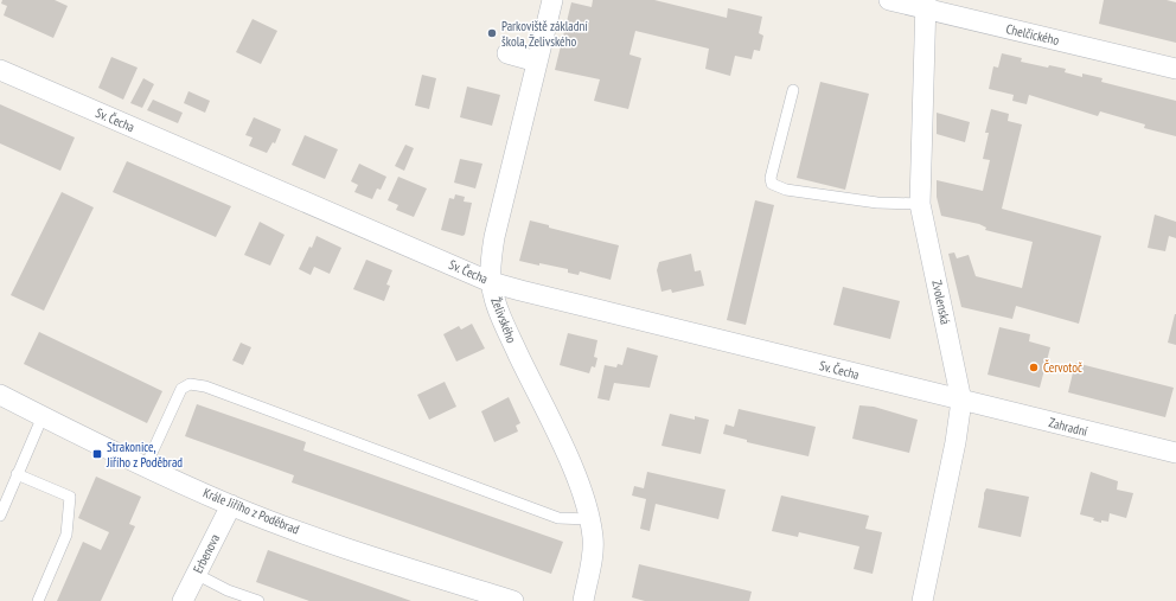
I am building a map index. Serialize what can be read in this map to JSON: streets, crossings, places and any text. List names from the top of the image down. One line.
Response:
{"streets":{"street":["Chelčického","Sv. Čecha","Zvolenská","Želivského","Zahradní","Krále Jiřího z Poděbrad","Erbenova"]},"crossings":[["Chelčického","Zvolenská"],["Sv. Čecha","Zvolenská"],["Sv. Čecha","Želivského"],["Sv. Čecha","Zahradní"],["Zvolenská","Zahradní"],["Krále Jiřího z Poděbrad","Erbenova"]],"places":{"other":["Parkoviště základní škola, Želivského","Červotoč"],"transit":["Strakonice, Jiřího z Poděbrad"]}}
